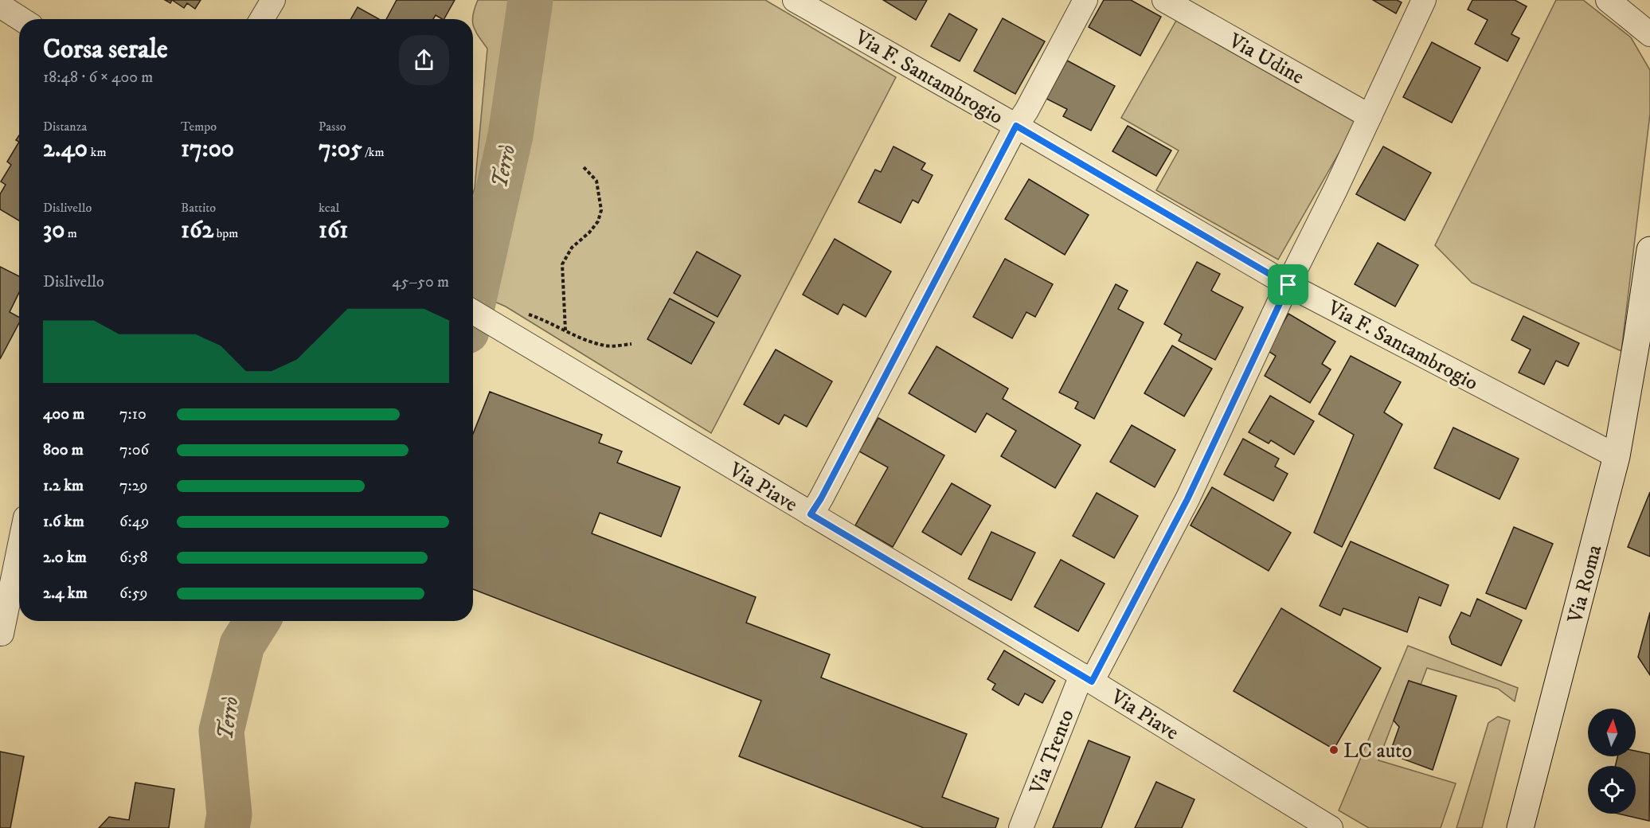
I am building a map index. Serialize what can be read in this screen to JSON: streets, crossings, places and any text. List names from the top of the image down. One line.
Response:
{"streets":{"street":["Via Udine","Via F. Santambrogio","Via Piave","Via Roma","Via Trento"]},"crossings":[["Via Udine","Via Trento"],["Via F. Santambrogio","Via Roma"],["Via F. Santambrogio","Via Trento"],["Via Piave","Via Trento"]],"water":["Terrò"],"places":["LC auto"],"north":"top","page":{"heading":["Corsa serale","18:48 · 6 × 400 m"],"stats":[["Distanza","2.40 km"],["Tempo","17:00"],["Passo","7:05 /km"],["Dislivello","30 m"],["Battito","162 bpm"],["kcal","161"]],"chart":["Dislivello","45–50 m"],"list":[{"name":"400 m","note":"7:10"},{"name":"800 m","note":"7:06"},{"name":"1.2 km","note":"7:29"},{"name":"1.6 km","note":"6:49"},{"name":"2.0 km","note":"6:58"},{"name":"2.4 km","note":"6:59"}]}}
